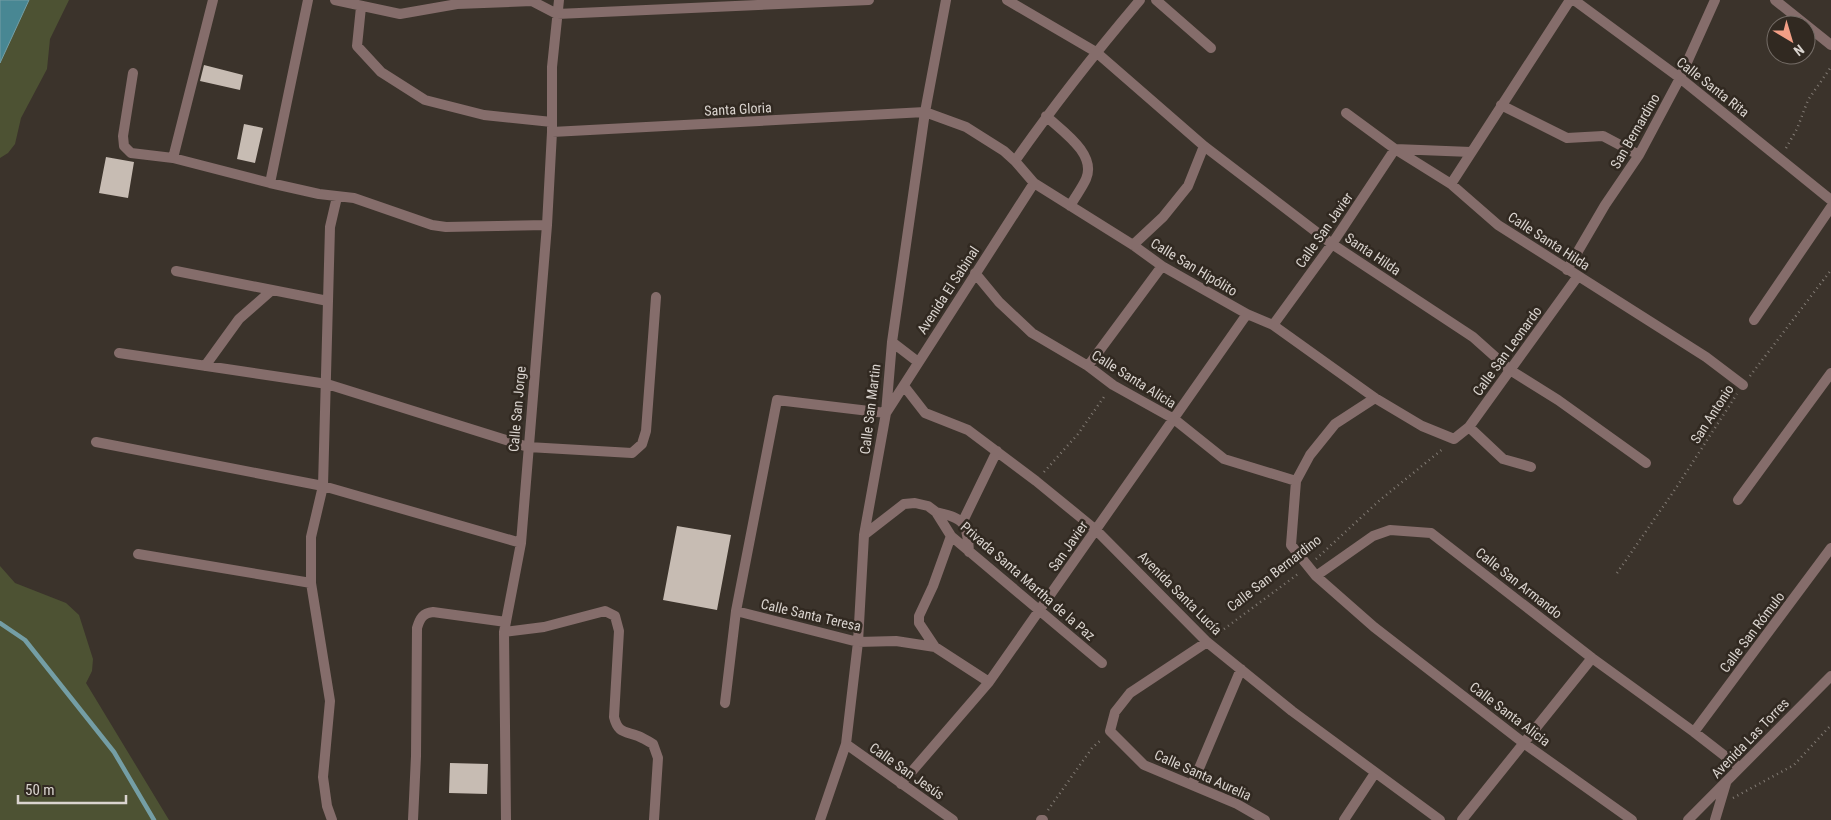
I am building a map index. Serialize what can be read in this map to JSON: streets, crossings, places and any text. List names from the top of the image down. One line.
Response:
{"streets":{"street":["Calle Santa Rita","Santa Gloria","San Bernardino","Calle San Javier","Calle Santa Hilda","Santa Hilda","Calle San Hipólito","Avenida El Sabinal","Calle San Leonardo","Calle Santa Alicia","Calle San Jorge","Calle San Martin","San Javier","Privada Santa Martha de la Paz","Calle San Armando","Avenida Santa Lucía","Calle Santa Teresa","Calle San Rómulo","Avenida Las Torres","Calle San Jesús","Calle Santa Aurelia"],"path":["San Antonio","Calle San Bernardino"]},"crossings":[["Calle Santa Rita","San Bernardino"],["Santa Gloria","Calle San Hipólito"],["Santa Gloria","Calle San Jorge"],["Santa Gloria","Calle San Martin"],["San Bernardino","Calle Santa Hilda"],["Calle San Javier","Calle Santa Hilda"],["Calle San Javier","Santa Hilda"],["Calle San Javier","Calle San Hipólito"],["Calle Santa Hilda","Calle San Leonardo"],["Calle Santa Hilda","San Antonio"],["Santa Hilda","Calle San Leonardo"],["Calle San Hipólito","Avenida El Sabinal"],["Calle San Hipólito","Calle San Leonardo"],["Calle San Hipólito","Calle San Martin"],["Calle San Hipólito","San Javier"],["Calle San Hipólito","Calle San Bernardino"],["Avenida El Sabinal","Calle Santa Alicia"],["Avenida El Sabinal","Calle San Martin"],["Avenida El Sabinal","Avenida Santa Lucía"],["Calle San Leonardo","Calle San Bernardino"],["Calle Santa Alicia","San Javier"],["Calle Santa Alicia","Calle San Bernardino"],["Calle Santa Alicia","Calle San Armando"],["Calle San Martin","Calle Santa Teresa"],["Calle San Martin","Calle San Jesús"],["San Javier","Privada Santa Martha de la Paz"],["San Javier","Avenida Santa Lucía"],["San Javier","Calle Santa Teresa"],["San Javier","Calle San Jesús"],["Calle San Bernardino","Avenida Santa Lucía"],["Calle San Armando","Calle San Rómulo"],["Calle San Armando","Avenida Las Torres"]],"scale_bar":"50 m","north":"bottom right"}
